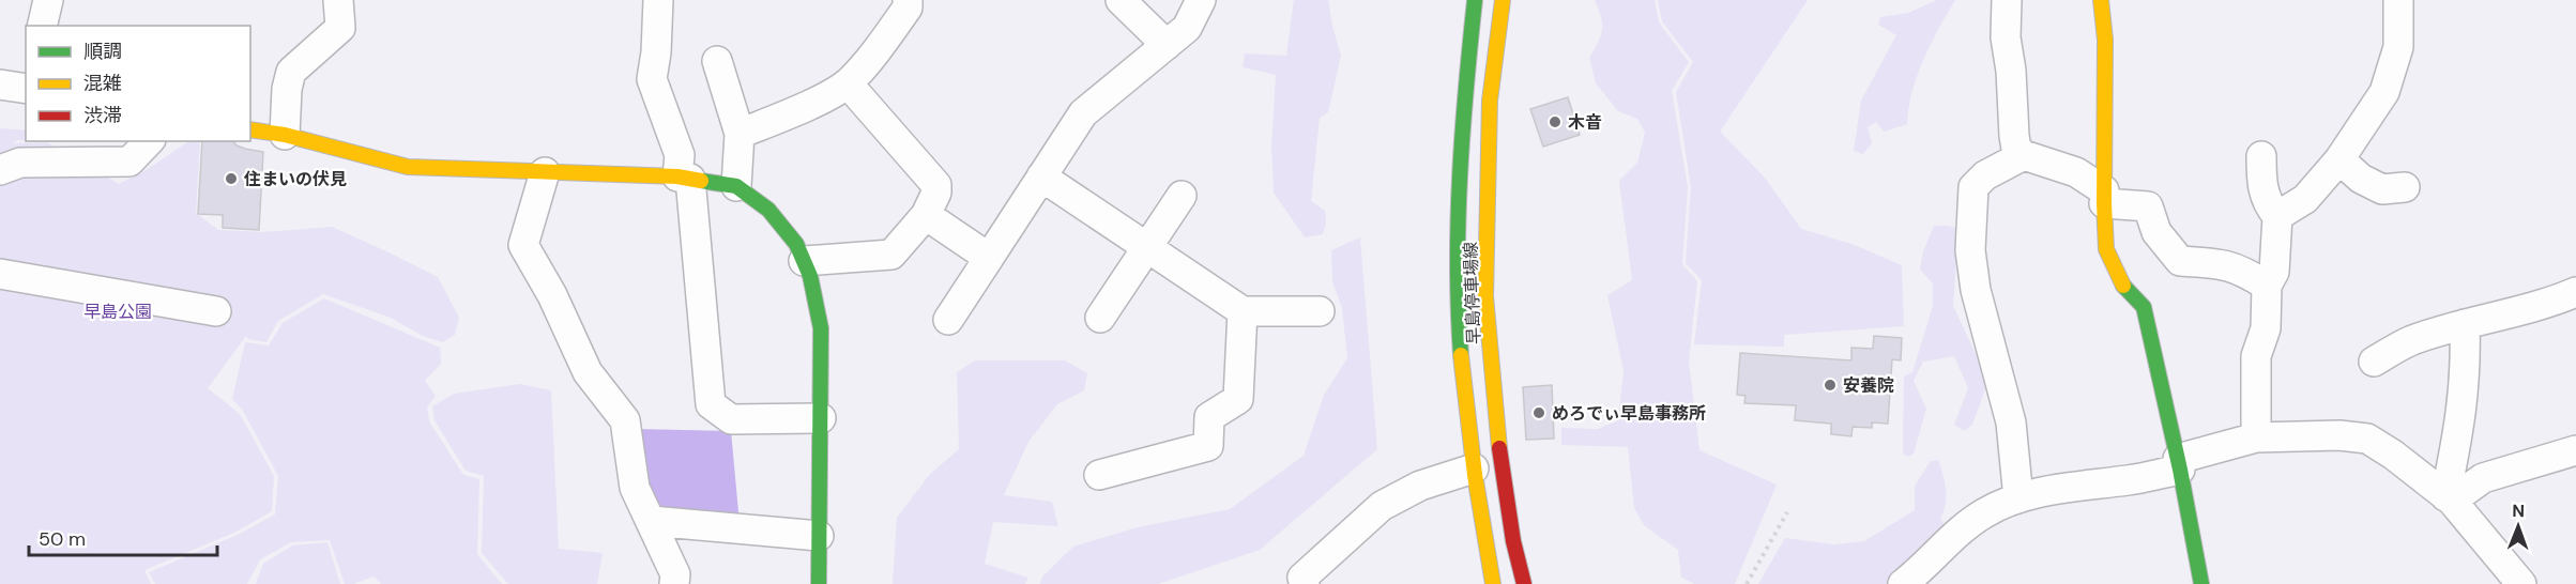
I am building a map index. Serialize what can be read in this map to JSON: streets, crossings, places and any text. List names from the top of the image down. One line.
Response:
{"streets":{"street":["早島停車場線"]},"parks":["早島公園"],"places":["木音","住まいの伏見","安養院","めろでぃ早島事務所"],"legend":["順調","混雑","渋滞"],"scale_bar":"50 m","north":"top"}
